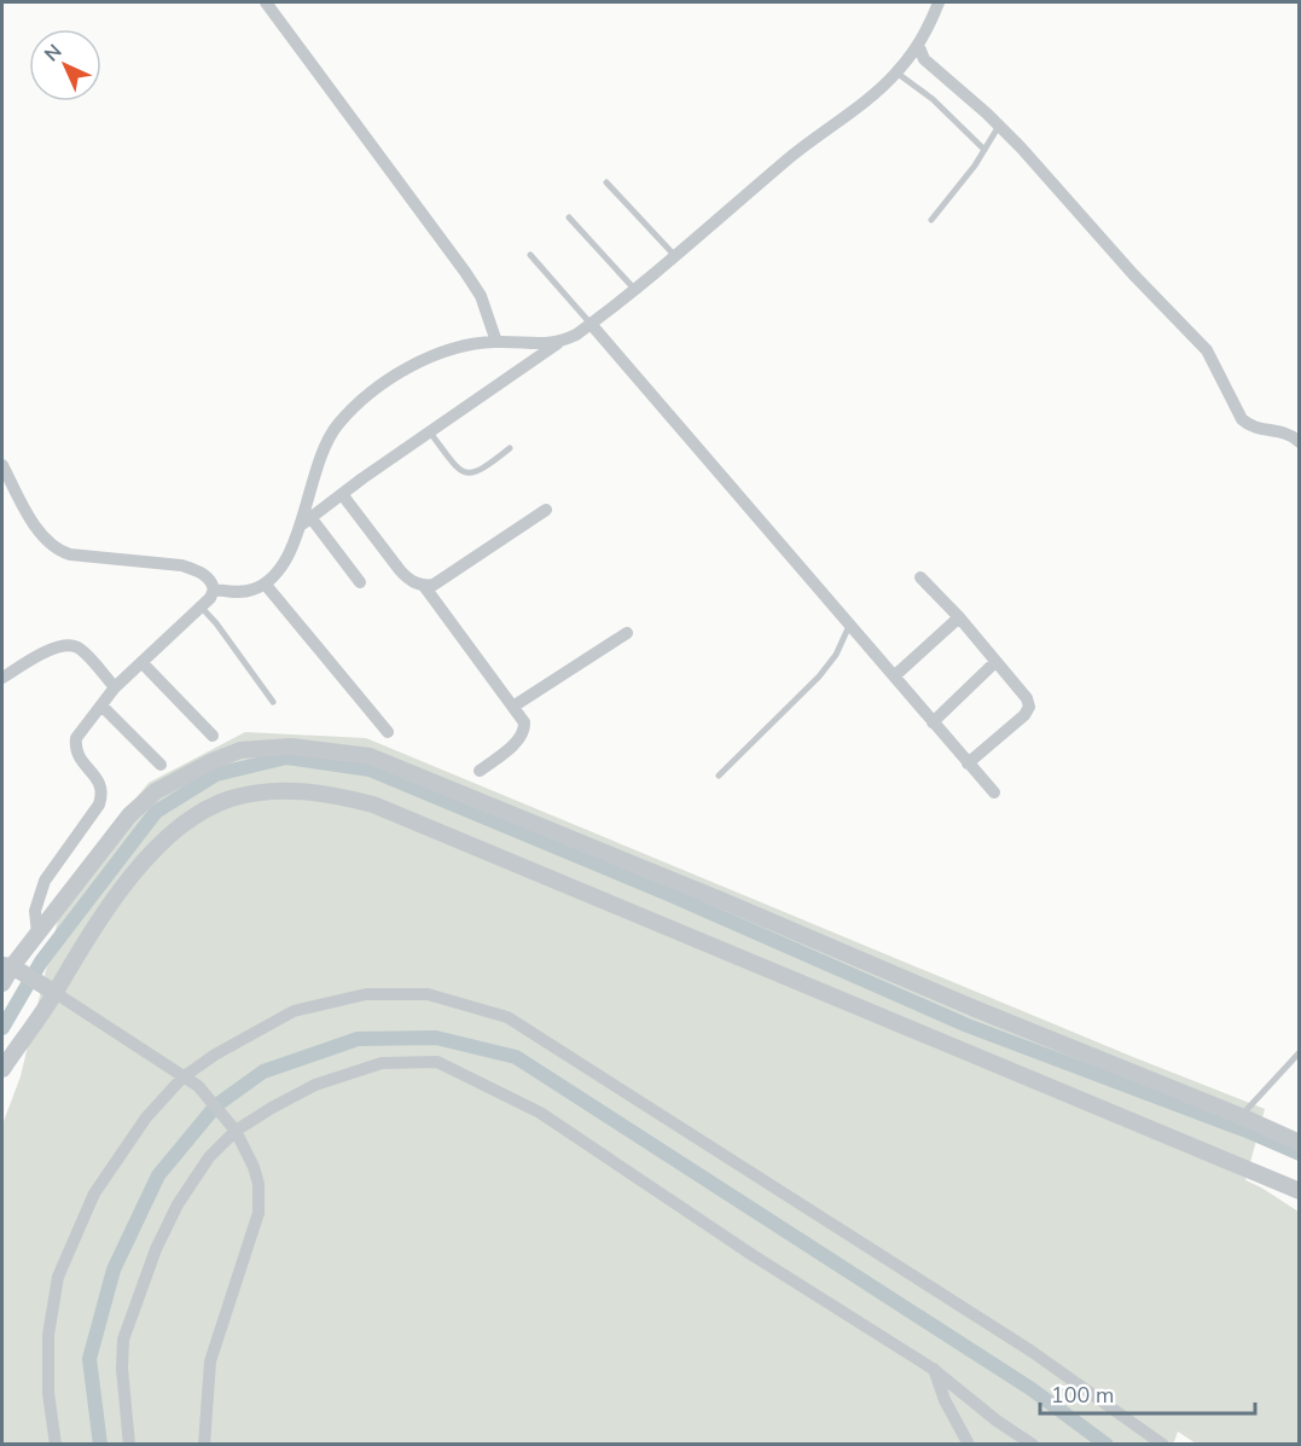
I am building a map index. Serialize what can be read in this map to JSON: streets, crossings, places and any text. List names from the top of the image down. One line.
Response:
{"scale_bar":"100 m","north":"top left"}
